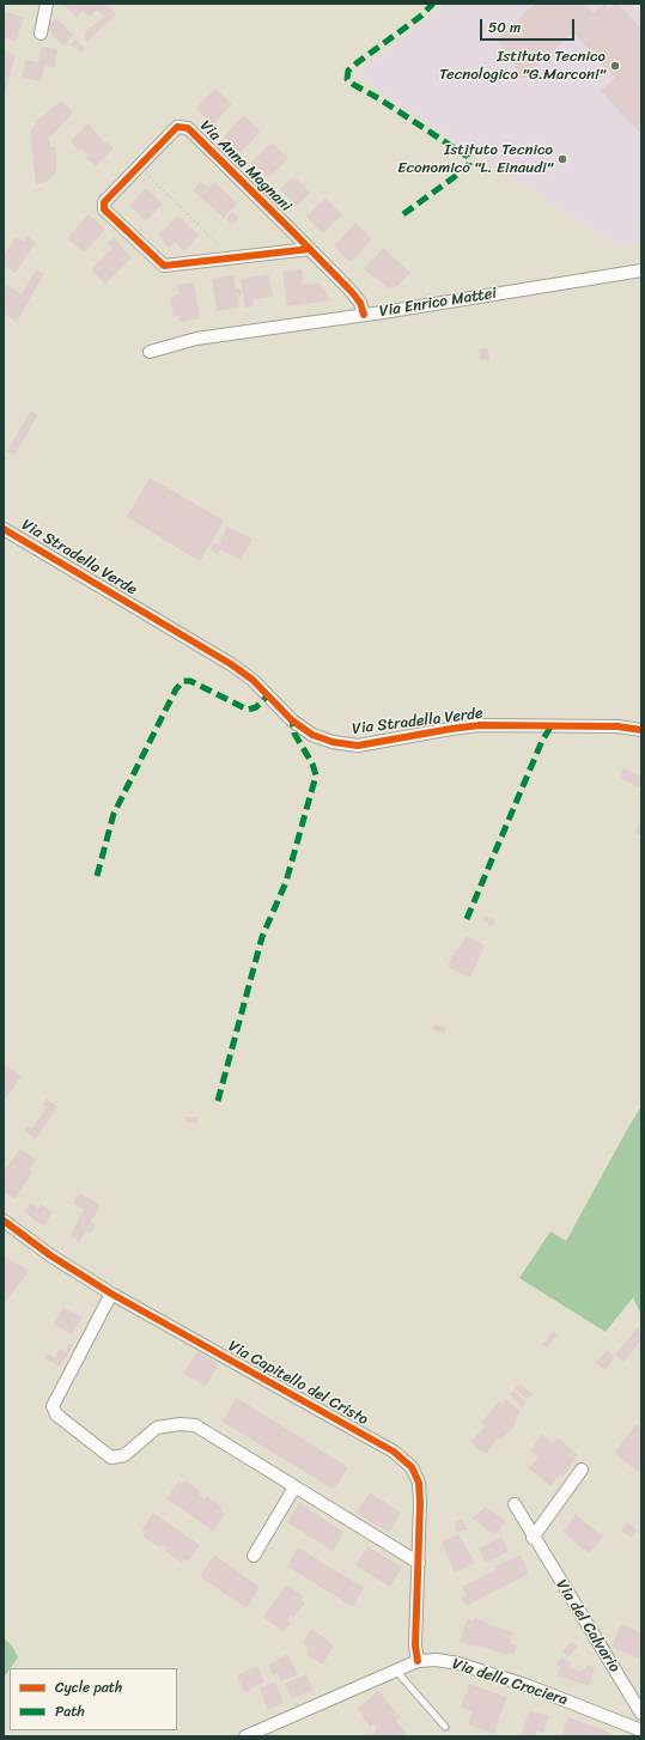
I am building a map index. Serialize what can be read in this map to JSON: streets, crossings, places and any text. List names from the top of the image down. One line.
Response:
{"streets":{"street":["Via Anna Magnani","Via Enrico Mattei","Via Stradella Verde","Via Capitello del Cristo","Via del Calvario","Via della Crociera"]},"crossings":[["Via Anna Magnani","Via Enrico Mattei"],["Via Capitello del Cristo","Via della Crociera"]],"places":["Istituto Tecnico Tecnologico \"G.Marconi\"","Istituto Tecnico Economico \"L. Einaudi\""],"legend":["Cycle path","Path"],"scale_bar":"50 m"}
